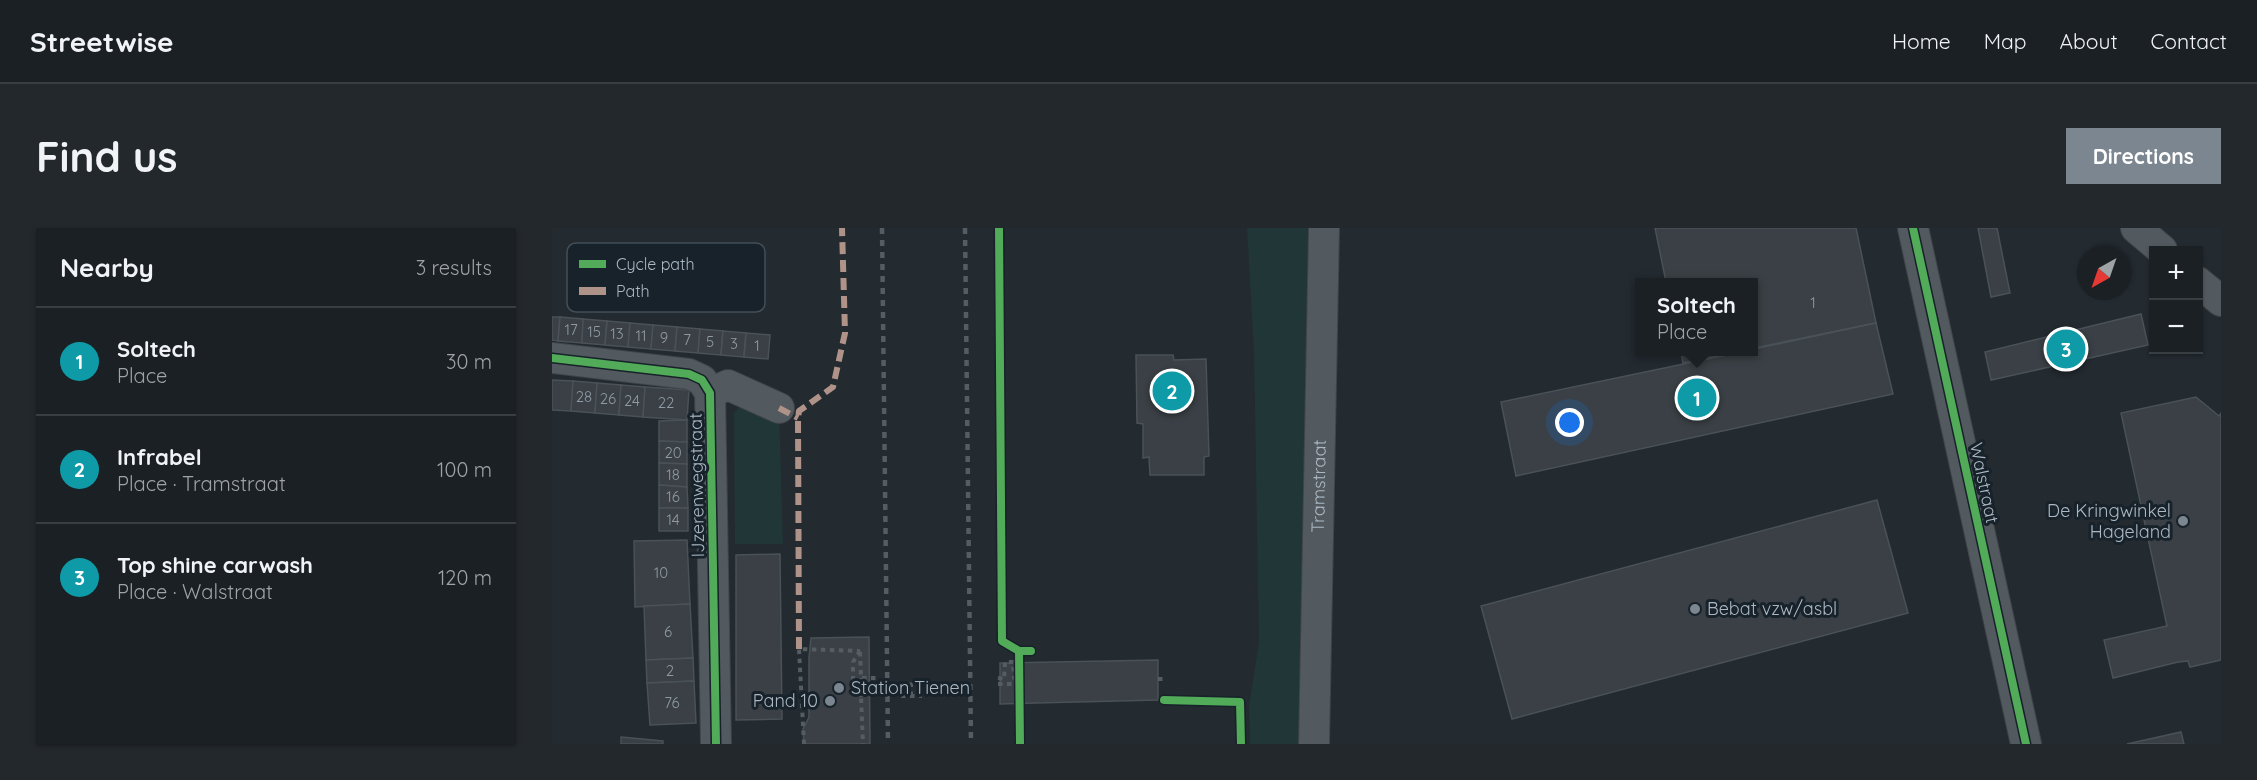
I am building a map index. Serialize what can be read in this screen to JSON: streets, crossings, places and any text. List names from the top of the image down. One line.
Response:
{"streets":{"street":["Walstraat","IJzerenwegstraat","Tramstraat"]},"places":["De Kringwinkel Hageland","Bebat vzw/asbl","Station Tienen","Pand 10"],"house_numbers":["1","17","15","13","11","9","7","5","3","1","28","26","24","22","20","18","16","14","10","6","2","76"],"legend":["Cycle path","Path"],"north":"bottom left","page":{"header":"Streetwise","nav":["Home","Map","About","Contact"],"buttons":"Directions","title":"Find us","heading":["Nearby","3 results"],"map_buttons":["+","−"],"popup":["Soltech","Place"],"list":[{"mark":"1","name":"Soltech","note":"Place","value":"30 m"},{"mark":"2","name":"Infrabel","note":"Place · Tramstraat","value":"100 m"},{"mark":"3","name":"Top shine carwash","note":"Place · Walstraat","value":"120 m"}],"pins":["3","2","1"]}}
